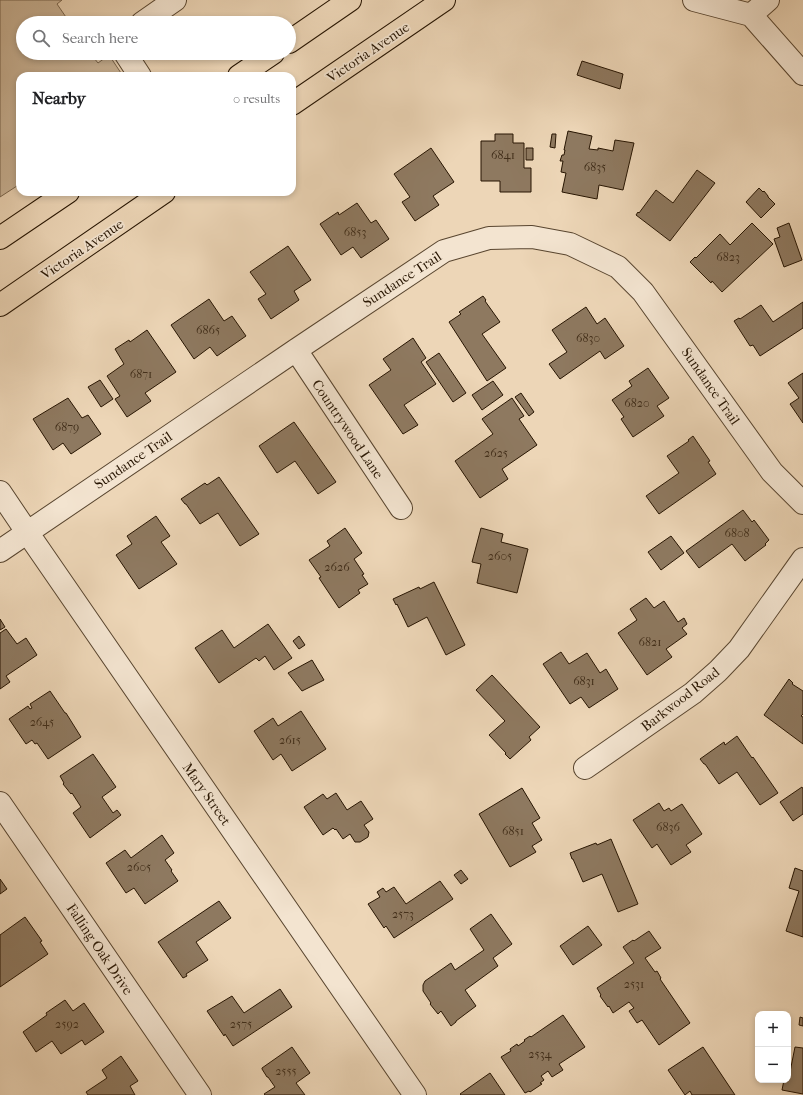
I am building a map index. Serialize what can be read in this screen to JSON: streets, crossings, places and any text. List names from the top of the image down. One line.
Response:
{"streets":{"main road":["Victoria Avenue"],"street":["Sundance Trail","Countrywood Lane","Barkwood Road","Mary Street","Falling Oak Drive"]},"crossings":[["Sundance Trail","Countrywood Lane"],["Sundance Trail","Mary Street"]],"house_numbers":["6841","6835","6853","6823","6865","6830","6871","6820","6879","2625","6808","2605","2626","6821","6831","2645","2615","6836","6851","2605","2573","2531","2592","2575","2534","2555"],"page":{"search":"Search here","heading":["Nearby","0 results"],"map_buttons":["+","−"]}}
